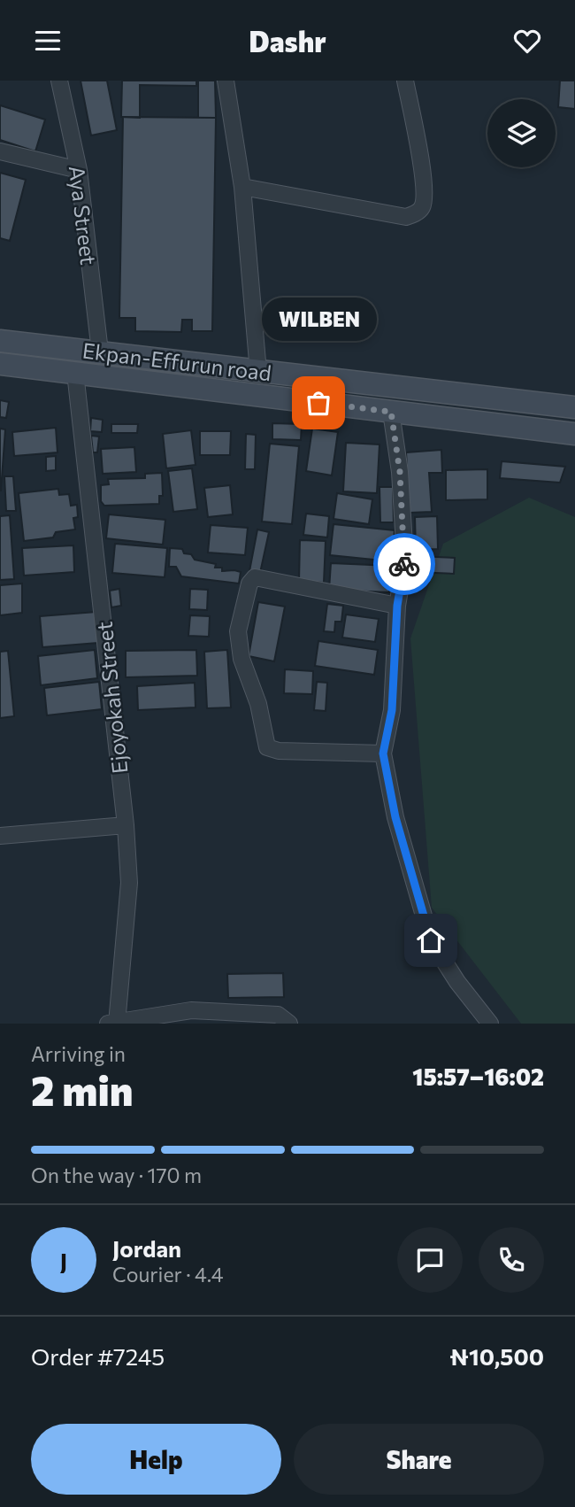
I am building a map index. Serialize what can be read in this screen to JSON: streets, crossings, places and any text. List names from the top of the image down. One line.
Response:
{"streets":{"main road":["Ekpan-Effurun road"],"street":["Aya Street","Ejoyokah Street"]},"crossings":[["Aya Street","Ekpan-Effurun road"]],"places":["WILBEN"],"page":{"header":"Dashr","bubble":"WILBEN","heading":["2 min","Arriving in","15:57–16:02"],"panel":["Jordan","Courier · 4.4","Order #7245","₦10,500"],"bar":"On the way · 170 m","round":"J","buttons":["Help","Share"]}}
